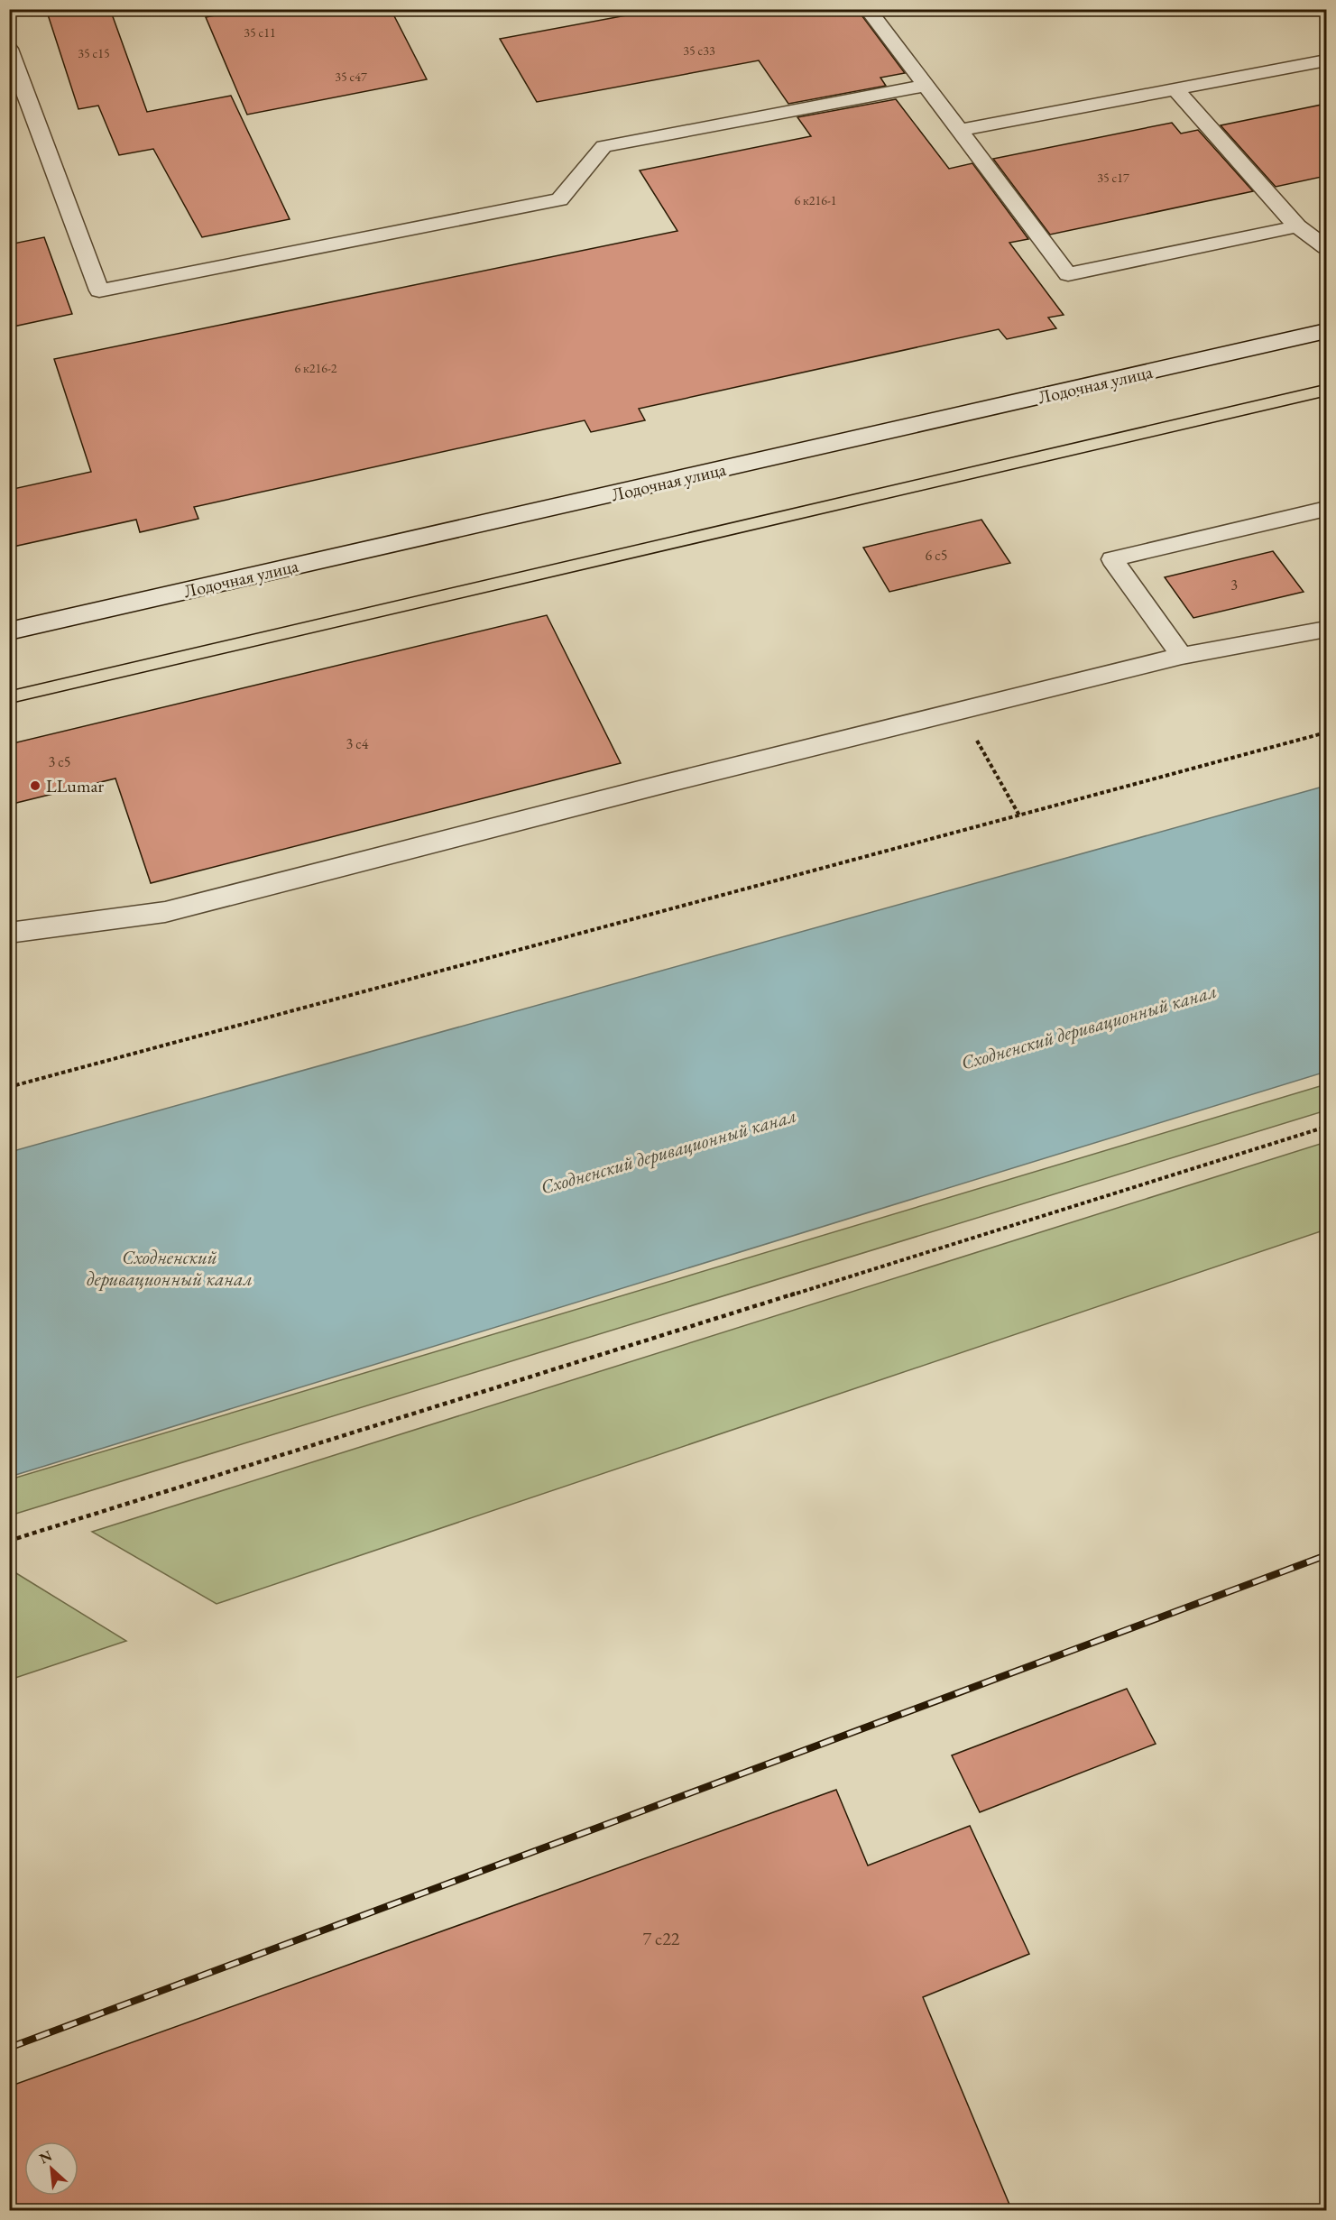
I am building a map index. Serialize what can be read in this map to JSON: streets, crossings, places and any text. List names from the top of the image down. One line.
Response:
{"streets":{"street":["Лодочная улица"]},"water":["Сходненский деривационный канал"],"places":["LLumar"],"house_numbers":["35 с11","35 с33","35 с15","35 с47","35 с17","6 к216-1","6 к216-2","6 с5","3","3 с4","3 с5","7 с22"],"north":"top left"}
